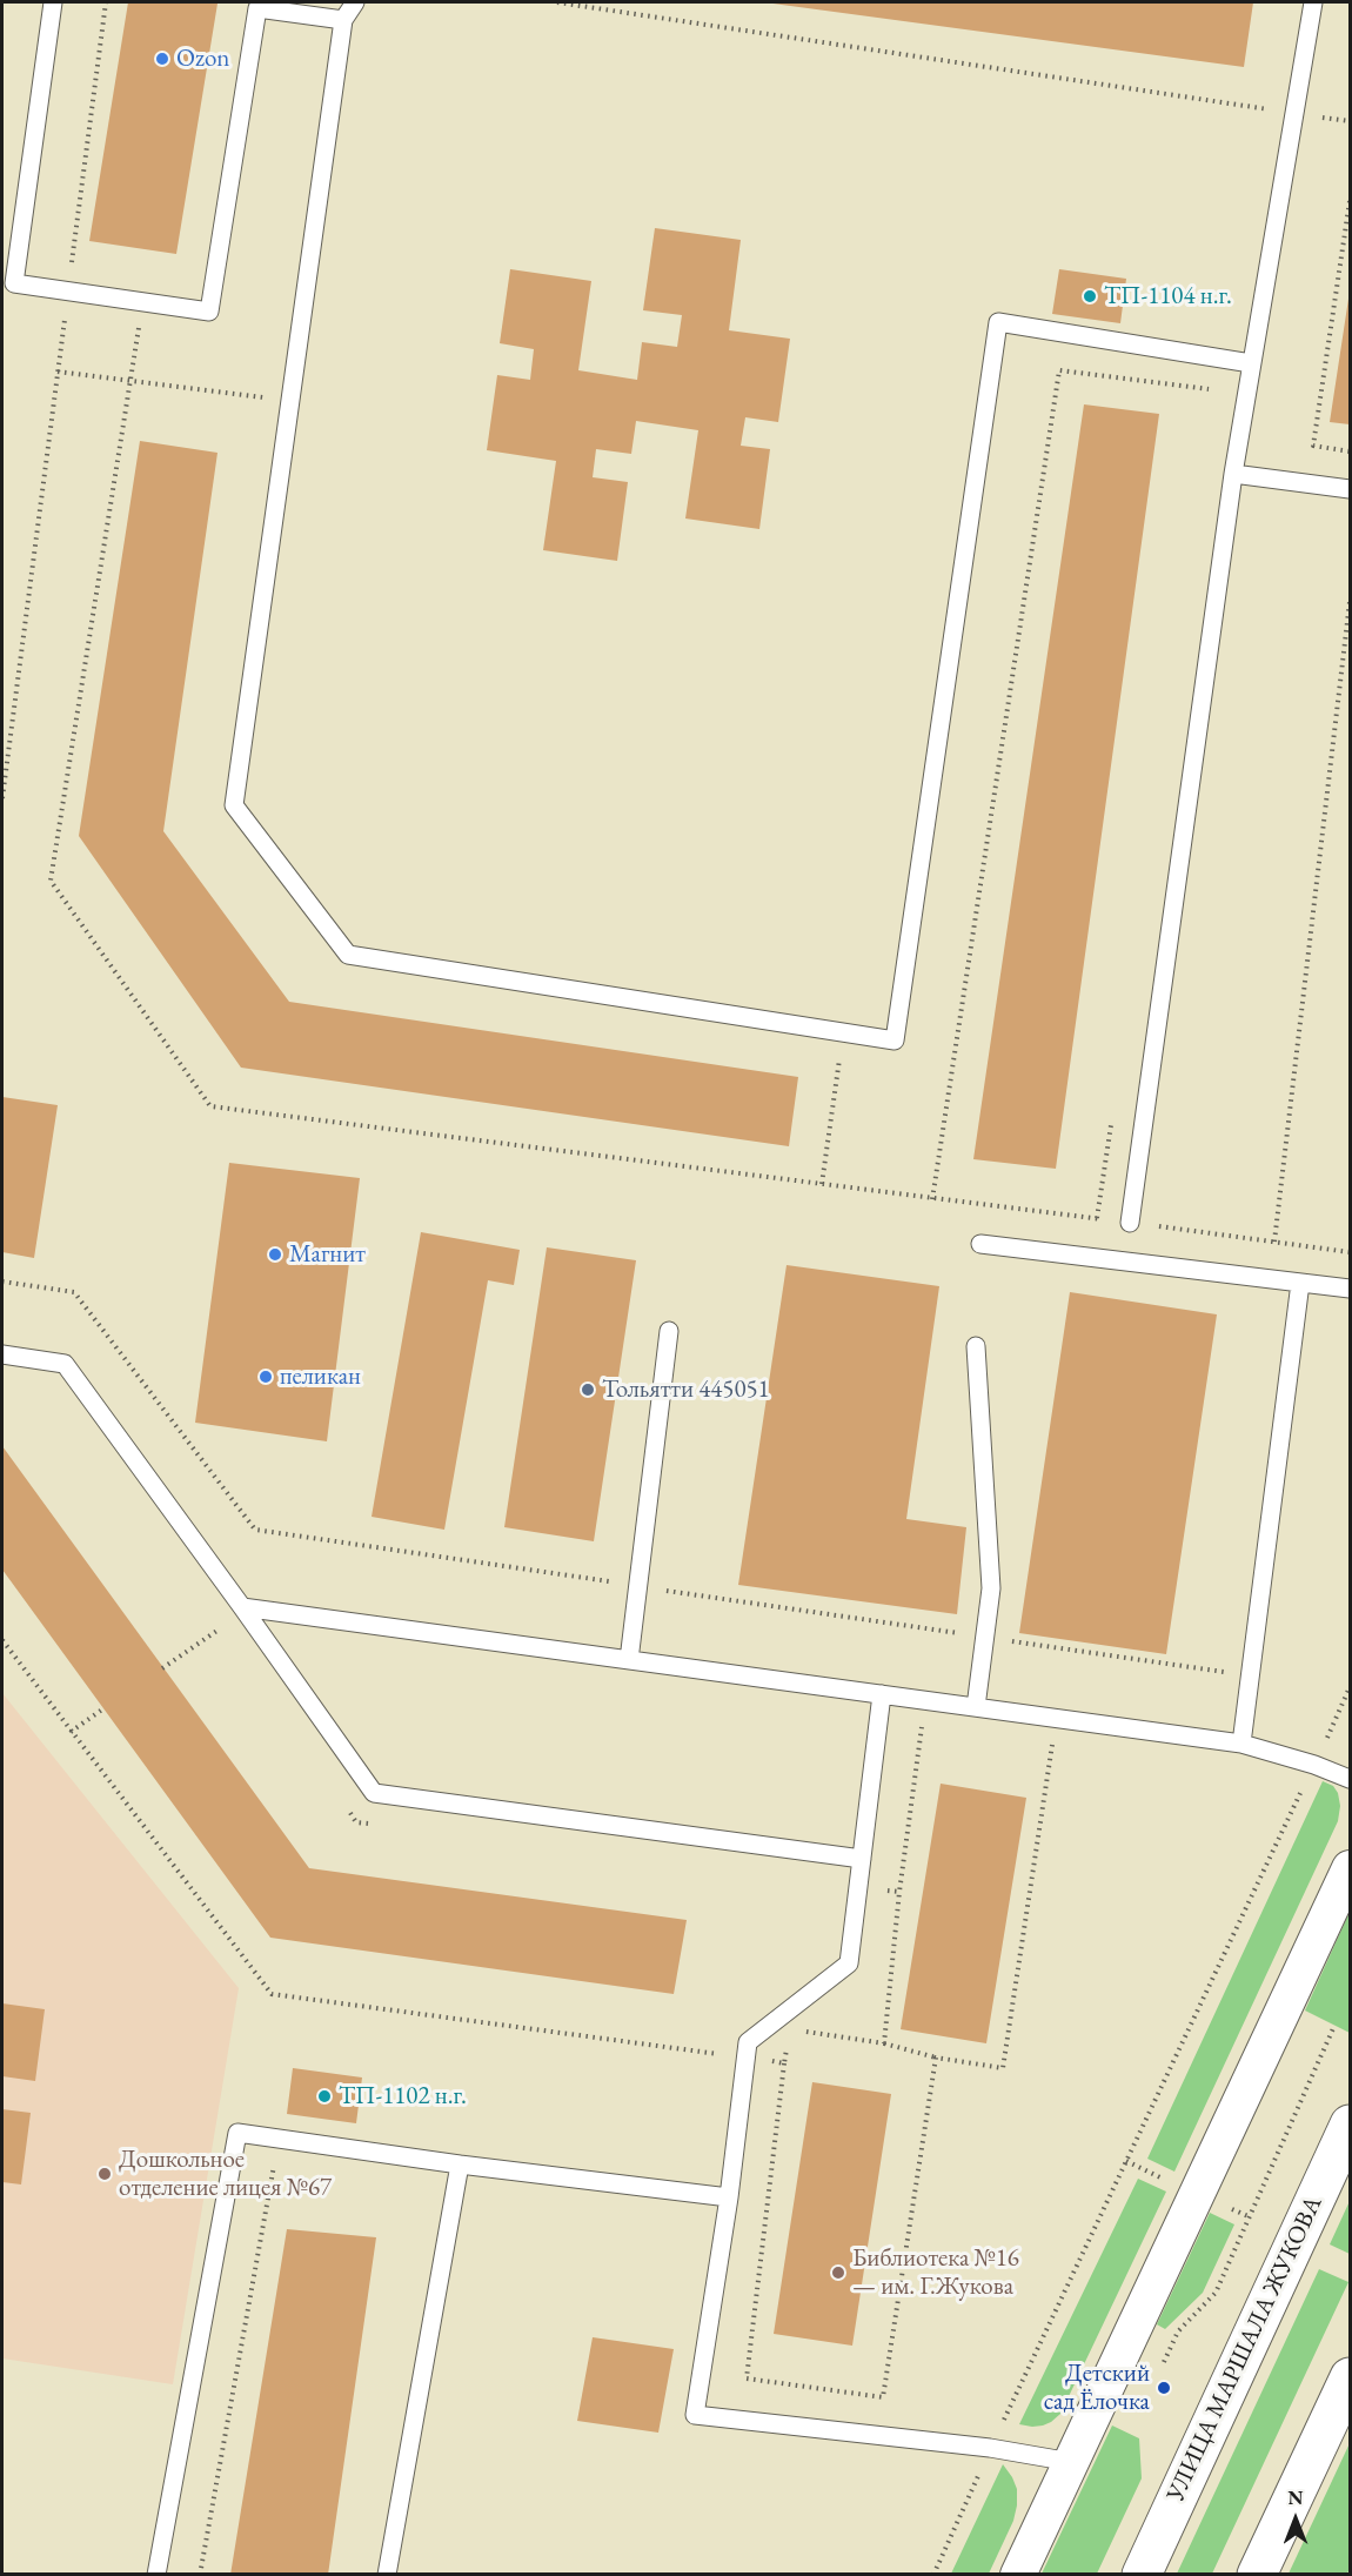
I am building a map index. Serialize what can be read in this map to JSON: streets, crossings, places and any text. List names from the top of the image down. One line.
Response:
{"streets":{"main road":["УЛИЦА МАРШАЛА ЖУКОВА"]},"places":["Ozon","ТП-1104 н.г.","Магнит","пеликан","Тольятти 445051","ТП-1102 н.г.","Дошкольное отделение лицея №67","Библиотека №16 — им. Г.Жукова","Детский сад Ёлочка"],"north":"top"}
